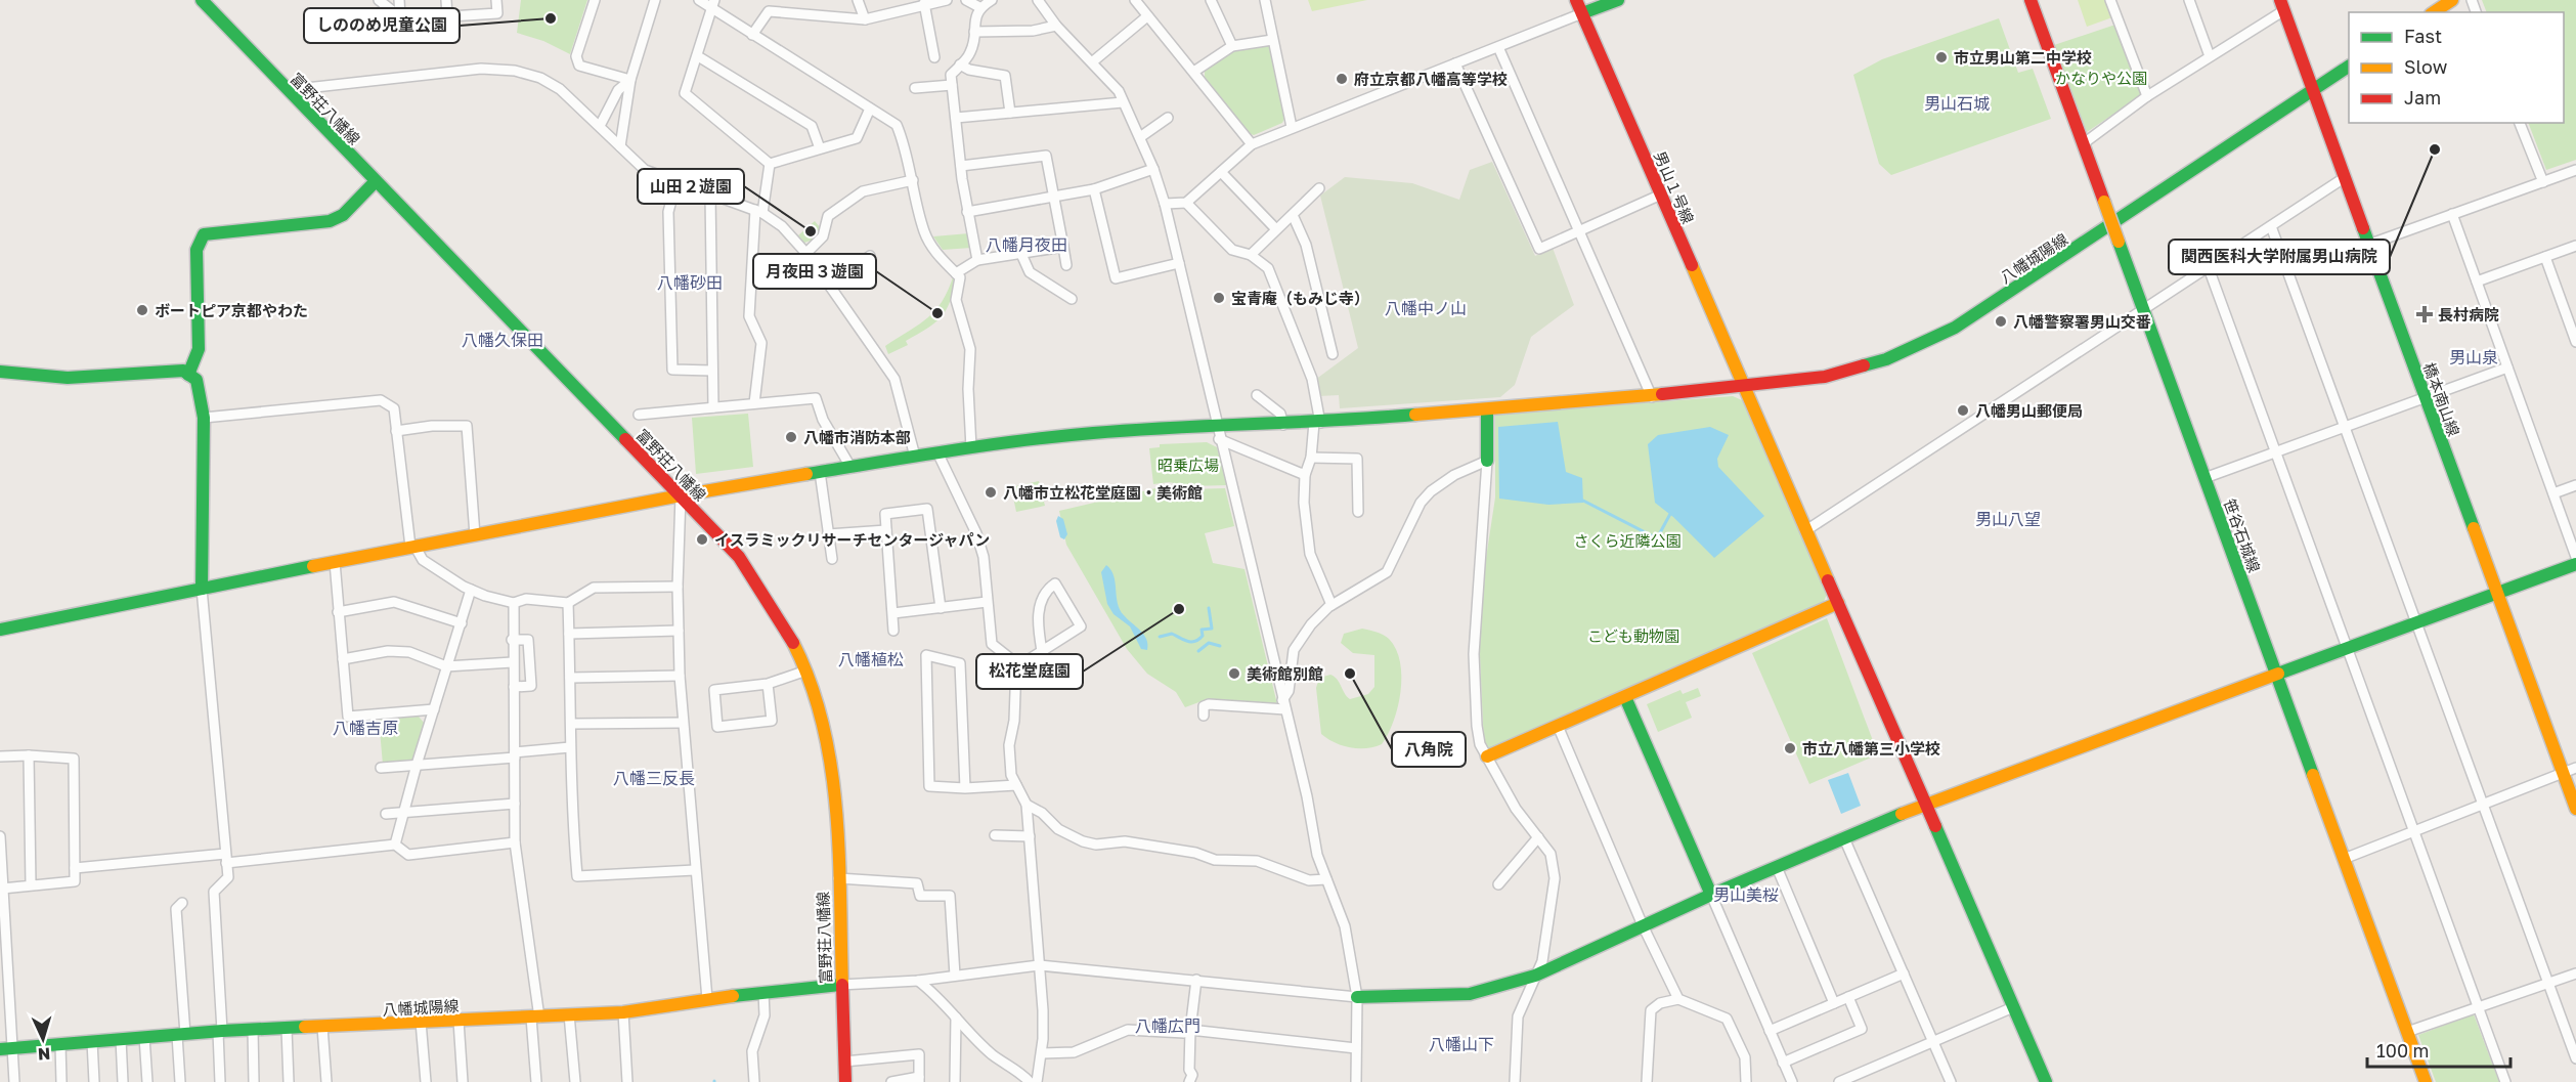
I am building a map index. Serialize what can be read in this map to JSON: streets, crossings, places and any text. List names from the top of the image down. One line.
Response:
{"streets":{"street":["富野荘八幡線","男山１号線","八幡城陽線","橋本南山線","笹谷石城線"]},"crossings":[["富野荘八幡線","八幡城陽線"],["男山１号線","八幡城陽線"],["八幡城陽線","橋本南山線"]],"districts":["男山石城","八幡月夜田","八幡砂田","八幡中ノ山","八幡久保田","男山泉","男山八望","八幡植松","八幡吉原","八幡三反長","男山美桜","八幡広門","八幡山下"],"parks":["かなりや公園","昭乗広場","さくら近隣公園","こども動物園"],"places":{"other":["しののめ児童公園","市立男山第二中学校","府立京都八幡高等学校","関西医科大学附属男山病院","山田２遊園","宝青庵（もみじ寺）","ボートピア京都やわた","月夜田３遊園","八幡警察署男山交番","八幡男山郵便局","八幡市消防本部","八幡市立松花堂庭園・美術館","イスラミックリサーチセンタージャパン","松花堂庭園","美術館別館","八角院","市立八幡第三小学校"],"health":["長村病院"]},"legend":["Fast","Slow","Jam"],"scale_bar":"100 m","north":"bottom"}
